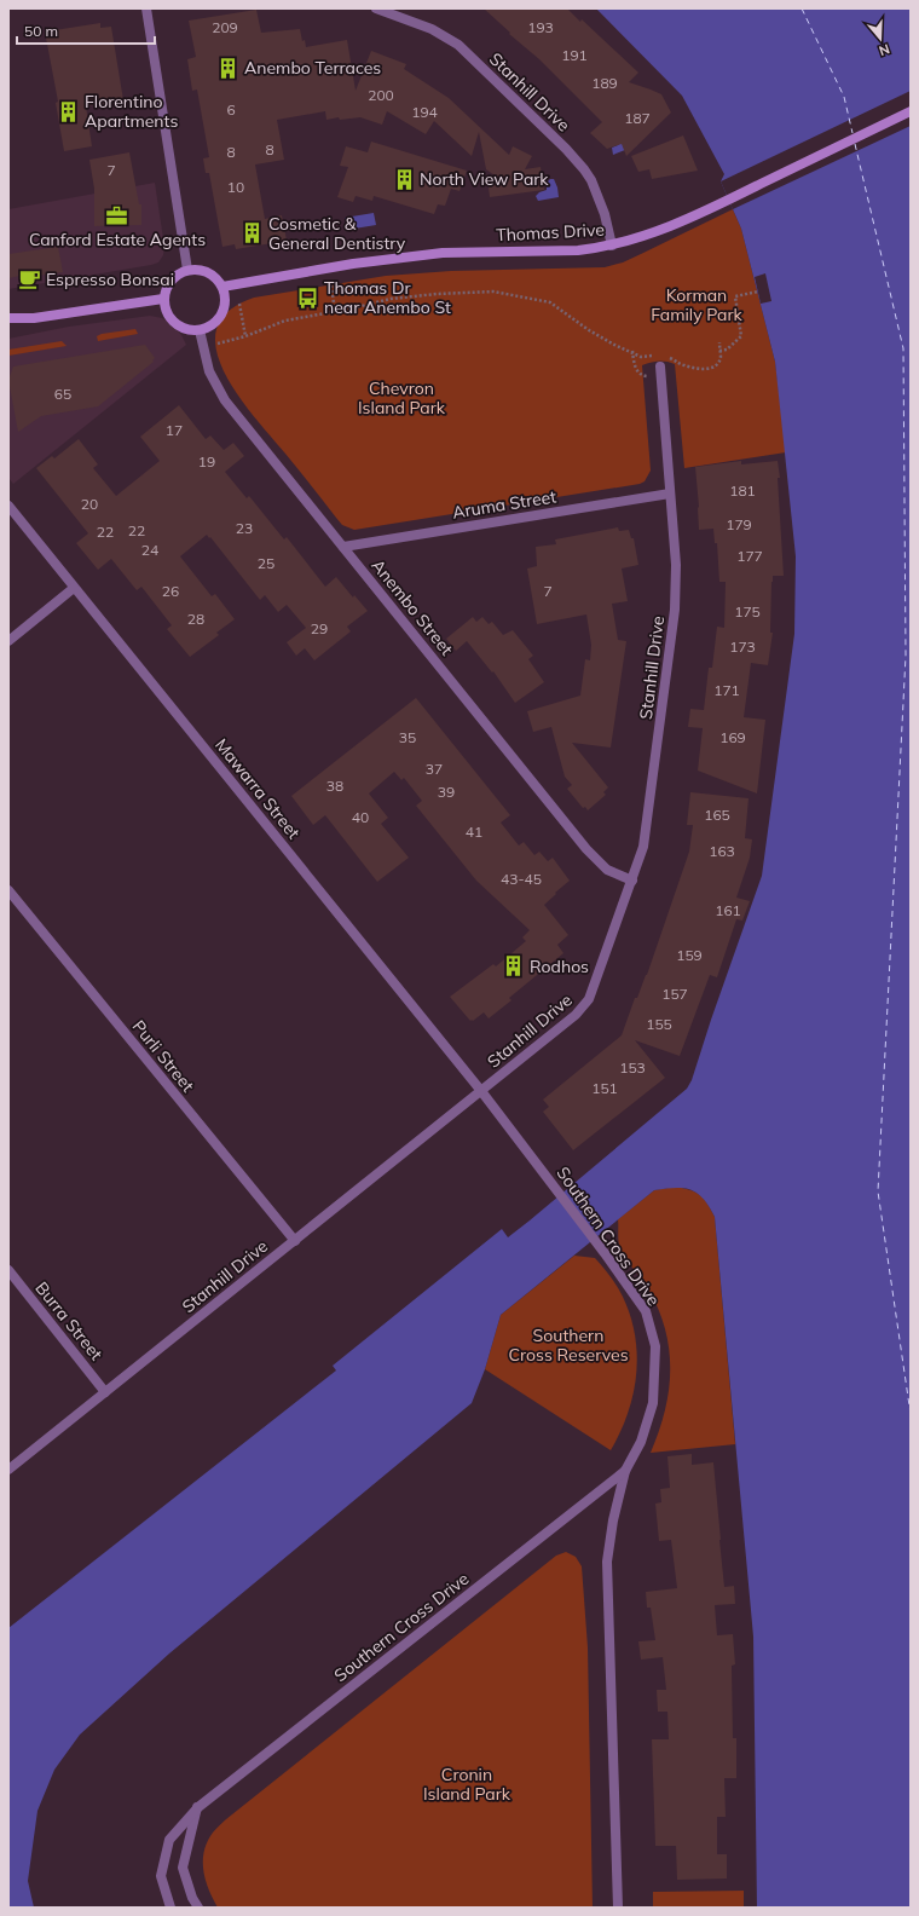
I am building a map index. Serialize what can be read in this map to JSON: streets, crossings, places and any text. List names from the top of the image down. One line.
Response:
{"streets":{"main road":["Thomas Drive"],"street":["Stanhill Drive","Aruma Street","Anembo Street","Mawarra Street","Purli Street","Southern Cross Drive","Burra Street"]},"crossings":[["Stanhill Drive","Thomas Drive"],["Stanhill Drive","Aruma Street"],["Stanhill Drive","Anembo Street"],["Stanhill Drive","Mawarra Street"],["Stanhill Drive","Purli Street"],["Stanhill Drive","Southern Cross Drive"],["Stanhill Drive","Burra Street"],["Thomas Drive","Anembo Street"],["Aruma Street","Anembo Street"],["Mawarra Street","Southern Cross Drive"]],"parks":["Korman Family Park","Chevron Island Park","Southern Cross Reserves","Cronin Island Park"],"places":{"building":["Anembo Terraces","Florentino Apartments","North View Park","Cosmetic & General Dentistry","Rodhos"],"office":["Canford Estate Agents"],"cafe":["Espresso Bonsai"],"bus stop":["Thomas Dr near Anembo St"]},"house_numbers":["209","193","191","189","200","6","194","187","8","8","7","10","65","17","19","181","20","179","23","22","22","24","177","25","26","7","175","28","29","173","171","35","169","37","38","39","165","40","41","163","43-45","161","159","157","155","153","151"],"scale_bar":"50 m","north":"bottom"}
